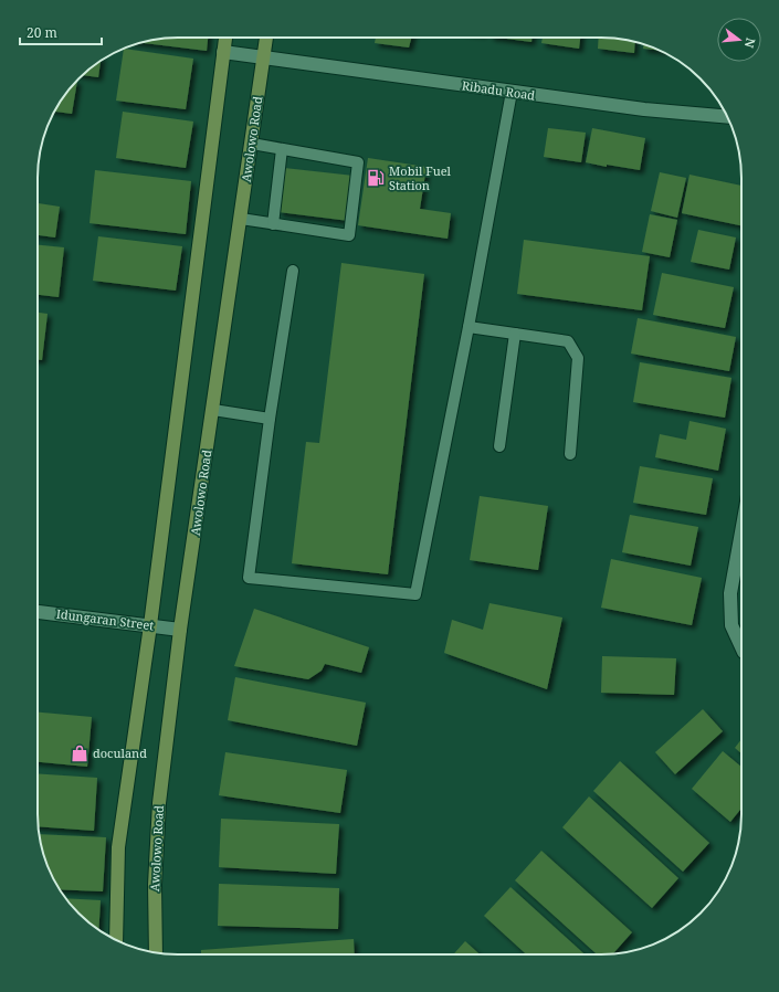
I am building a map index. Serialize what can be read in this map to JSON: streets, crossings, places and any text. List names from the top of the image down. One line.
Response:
{"streets":{"main road":["Awolowo Road"],"street":["Ribadu Road","Idungaran Street"]},"crossings":[["Ribadu Road","Awolowo Road"],["Awolowo Road","Idungaran Street"]],"places":{"fuel station":["Mobil Fuel Station"],"shop":["doculand"]},"scale_bar":"20 m","north":"right"}
